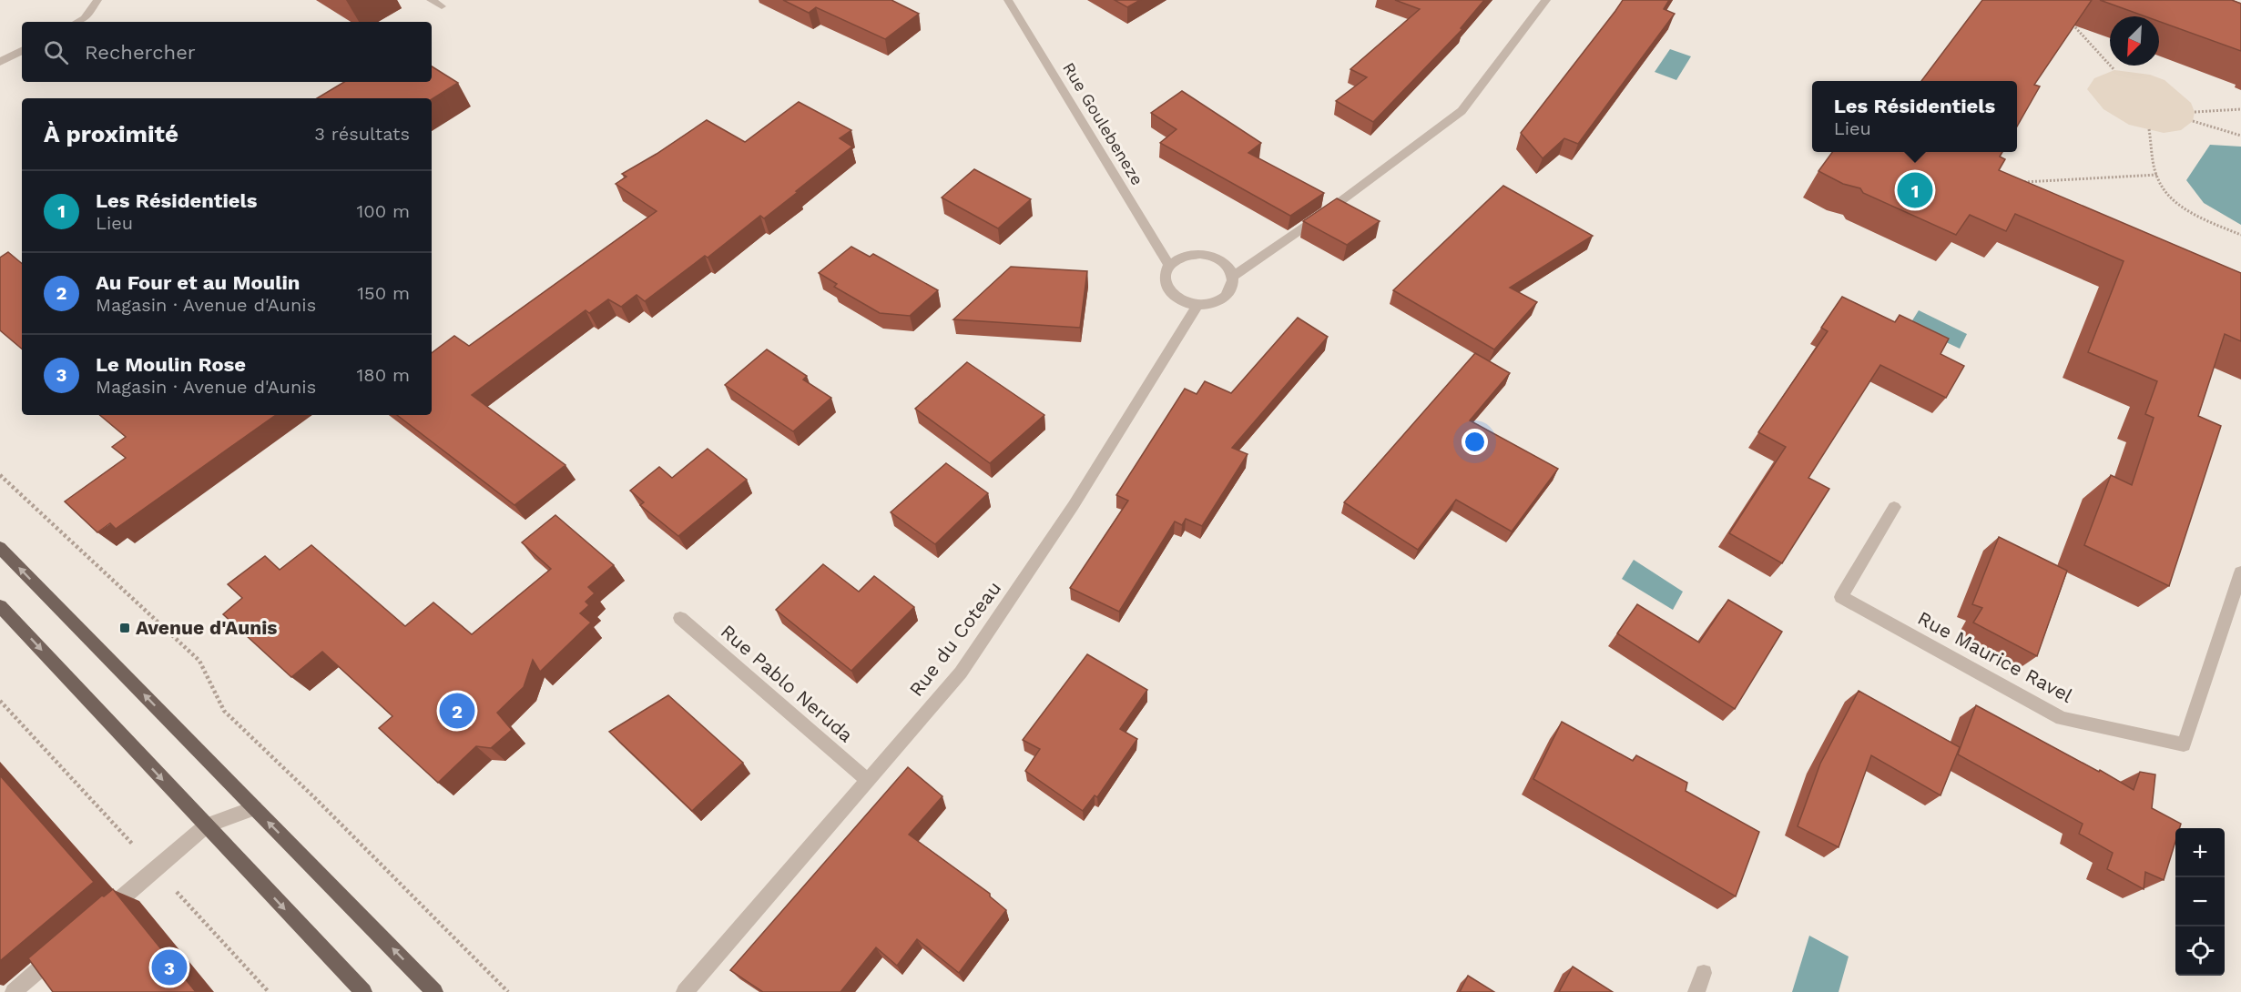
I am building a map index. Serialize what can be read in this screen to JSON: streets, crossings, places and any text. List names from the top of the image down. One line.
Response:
{"streets":{"street":["Rue Goulebeneze","Rue du Coteau","Rue Maurice Ravel","Rue Pablo Neruda"]},"crossings":[["Rue Goulebeneze","Rue du Coteau"],["Rue du Coteau","Rue Pablo Neruda"]],"places":{"transit":["Avenue d'Aunis"]},"north":"bottom left","page":{"search":"Rechercher","popup":["Les Résidentiels","Lieu"],"heading":["À proximité","3 résultats"],"list":[{"mark":"1","name":"Les Résidentiels","note":"Lieu","value":"100 m"},{"mark":"2","name":"Au Four et au Moulin","note":"Magasin · Avenue d'Aunis","value":"150 m"},{"mark":"3","name":"Le Moulin Rose","note":"Magasin · Avenue d'Aunis","value":"180 m"}],"pins":["1","2","3"],"map_buttons":["+","−"]}}
